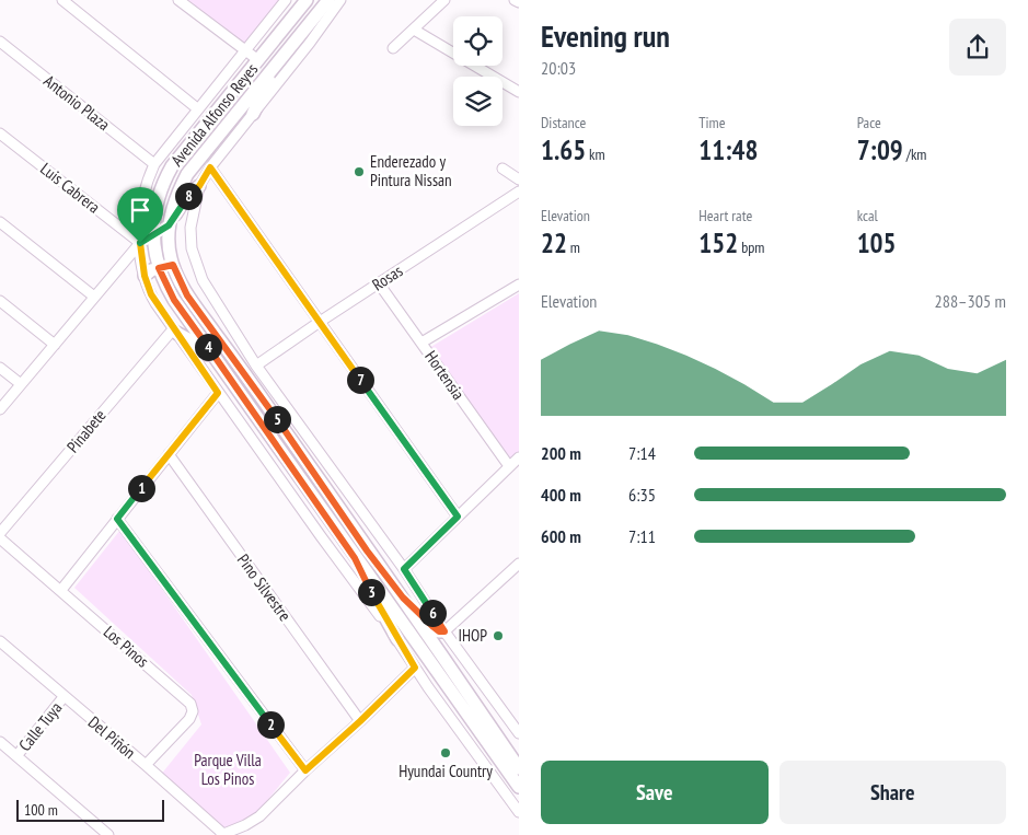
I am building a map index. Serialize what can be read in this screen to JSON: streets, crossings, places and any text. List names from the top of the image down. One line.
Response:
{"streets":{"main road":["Avenida Alfonso Reyes"],"street":["Antonio Plaza","Luis Cabrera","Rosas","Hortensia","Pinabete","Pino Silvestre","Los Pinos","Calle Tuya","Del Piñón"]},"crossings":[["Rosas","Hortensia"],["Los Pinos","Del Piñón"],["Calle Tuya","Del Piñón"]],"parks":["Parque Villa Los Pinos"],"places":["Enderezado y Pintura Nissan","IHOP","Hyundai Country"],"scale_bar":"100 m","page":{"heading":["Evening run","20:03"],"stats":[["Distance","1.65 km"],["Time","11:48"],["Pace","7:09 /km"],["Elevation","22 m"],["Heart rate","152 bpm"],["kcal","105"]],"pins":["8","4","7","5","1","3","6","2"],"chart":["Elevation","288–305 m"],"list":[{"name":"200 m","note":"7:14"},{"name":"400 m","note":"6:35"},{"name":"600 m","note":"7:11"}],"buttons":["Save","Share"],"scale":"100 m"}}
